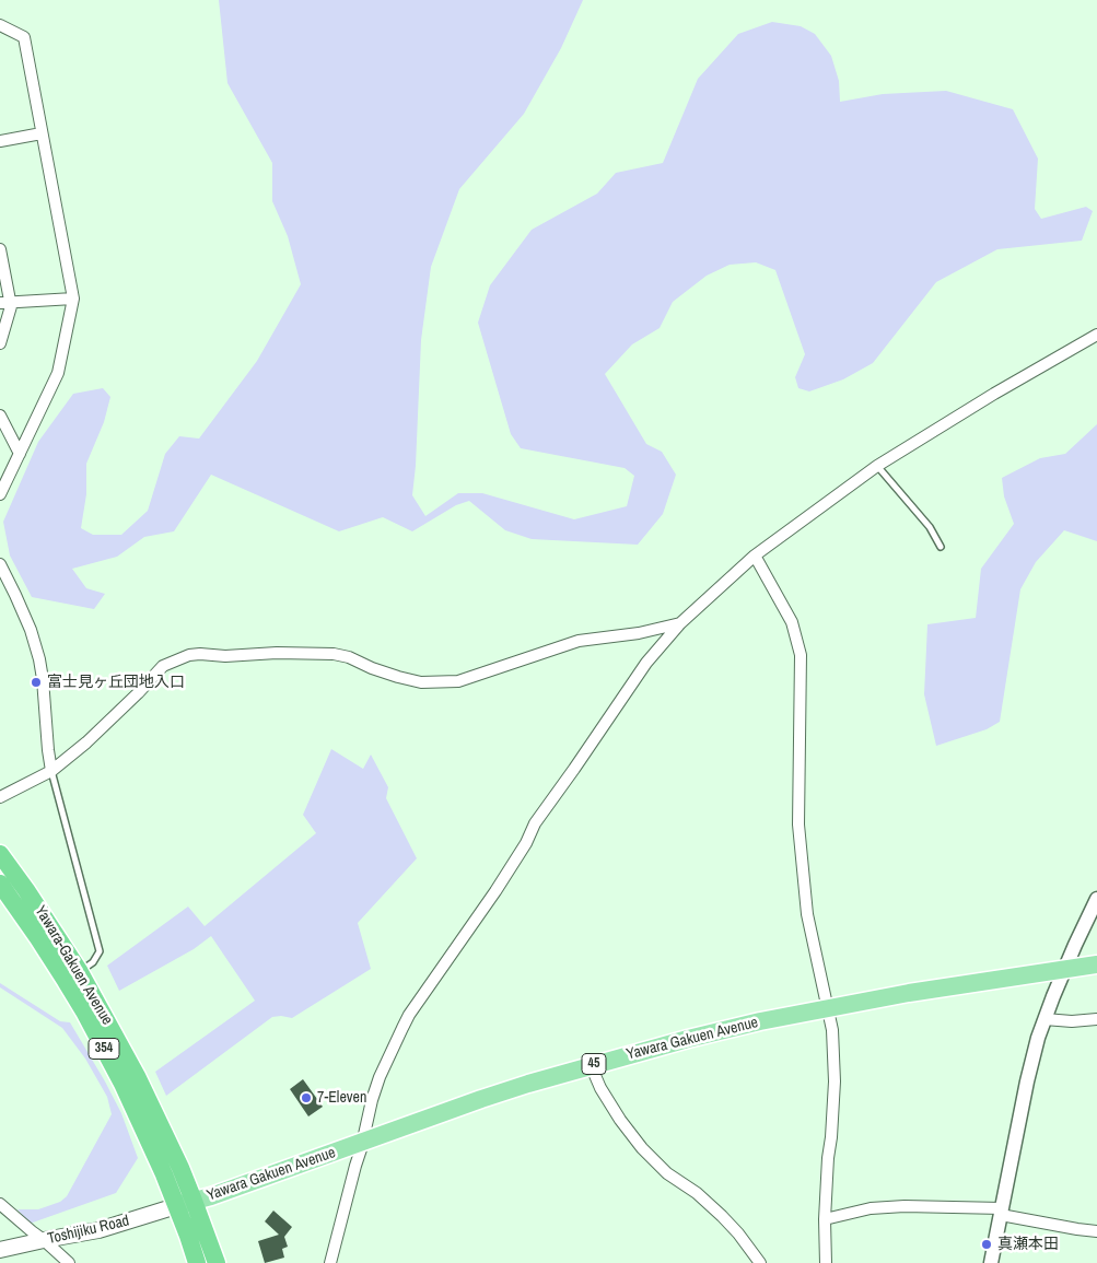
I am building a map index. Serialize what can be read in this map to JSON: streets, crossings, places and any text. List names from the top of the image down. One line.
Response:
{"streets":{"highway":["Yawara-Gakuen Avenue","354"],"main road":["Yawara Gakuen Avenue","45","Toshijiku Road"]},"crossings":[["Yawara-Gakuen Avenue","Yawara Gakuen Avenue"],["Yawara-Gakuen Avenue","354"],["Yawara-Gakuen Avenue","Toshijiku Road"],["Yawara Gakuen Avenue","354"],["Yawara Gakuen Avenue","Toshijiku Road"],["354","Toshijiku Road"]],"places":["富士見ヶ丘団地入口","7-Eleven","真瀬本田"]}
